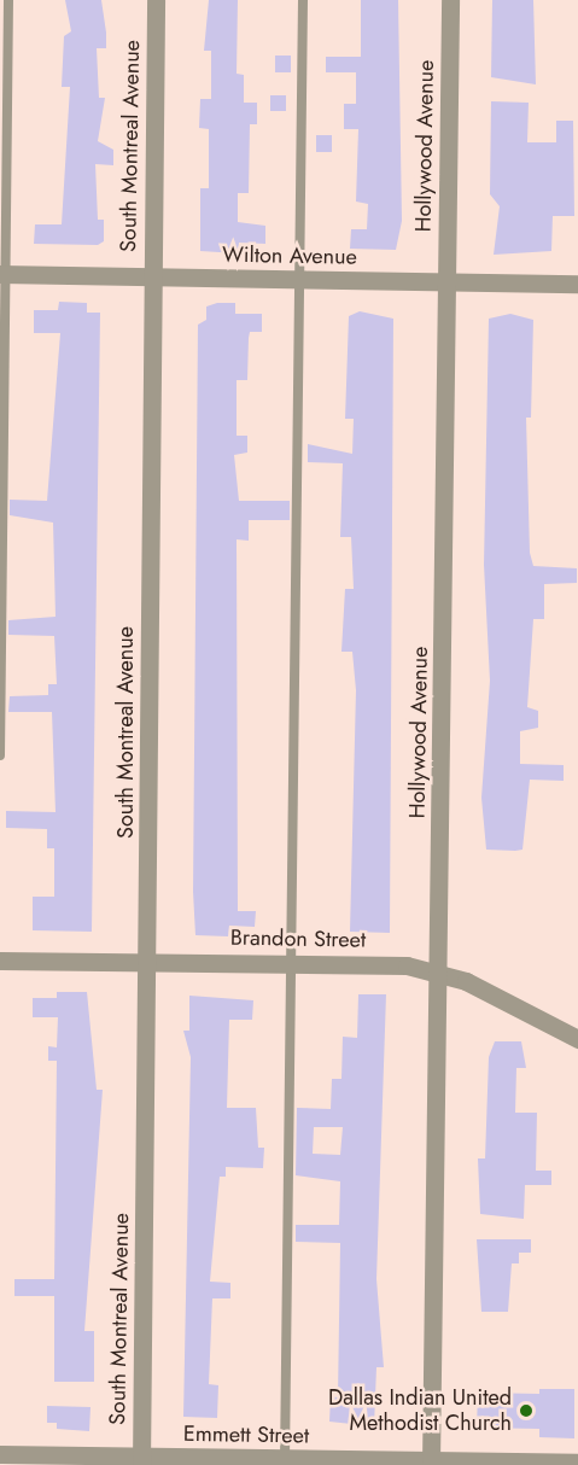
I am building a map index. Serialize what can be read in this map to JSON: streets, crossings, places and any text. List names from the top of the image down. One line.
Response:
{"streets":{"street":["South Montreal Avenue","Hollywood Avenue","Wilton Avenue","Brandon Street","Emmett Street"]},"crossings":[["South Montreal Avenue","Wilton Avenue"],["South Montreal Avenue","Brandon Street"],["South Montreal Avenue","Emmett Street"],["Hollywood Avenue","Wilton Avenue"],["Hollywood Avenue","Brandon Street"],["Hollywood Avenue","Emmett Street"]],"places":["Dallas Indian United Methodist Church"]}
